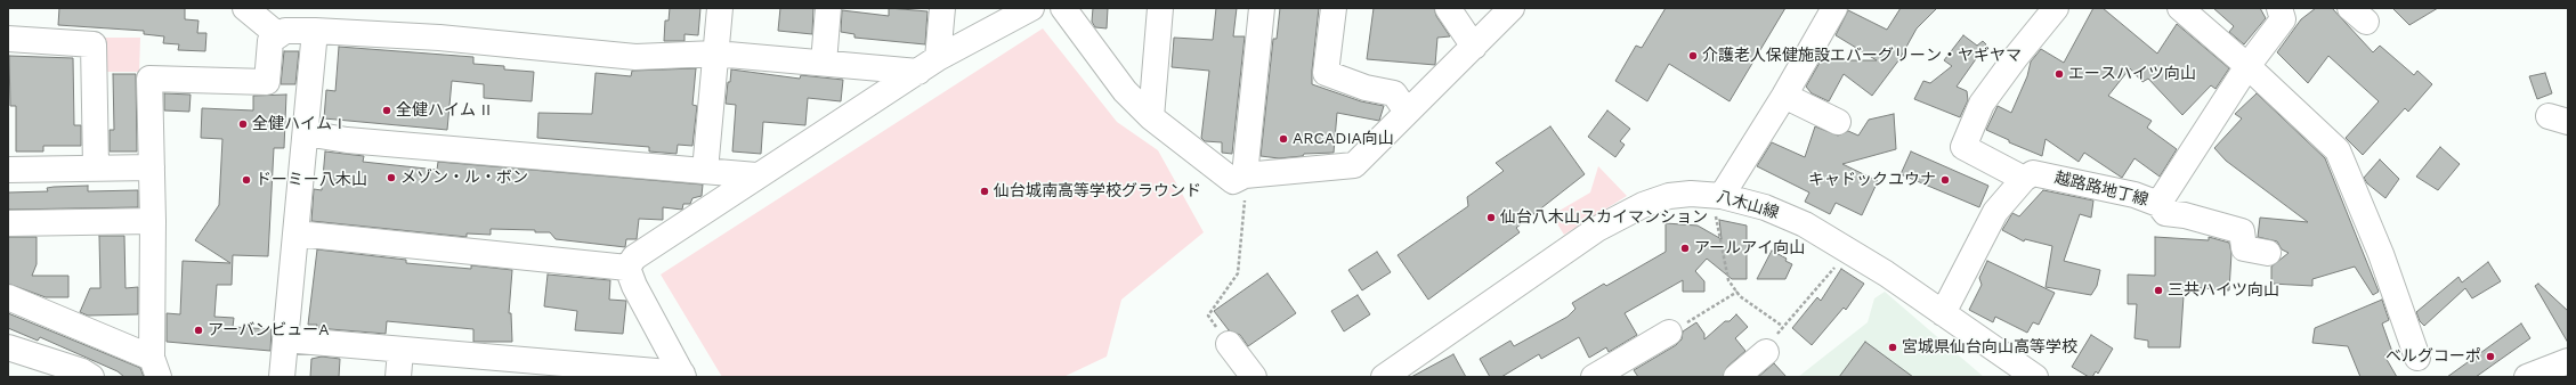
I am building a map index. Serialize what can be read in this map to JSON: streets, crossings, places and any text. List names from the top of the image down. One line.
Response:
{"streets":{"street":["越路路地丁線","八木山線"]},"places":["介護老人保健施設エバーグリーン・ヤギヤマ","エースハイツ向山","全健ハイム II","全健ハイム I","ARCADIA向山","メゾン・ル・ボン","ドーミー八木山","キャドックユウナ","仙台城南高等学校グラウンド","仙台八木山スカイマンション","アールアイ向山","三共ハイツ向山","アーバンビューA","宮城県仙台向山高等学校","ベルグコーポ"]}
